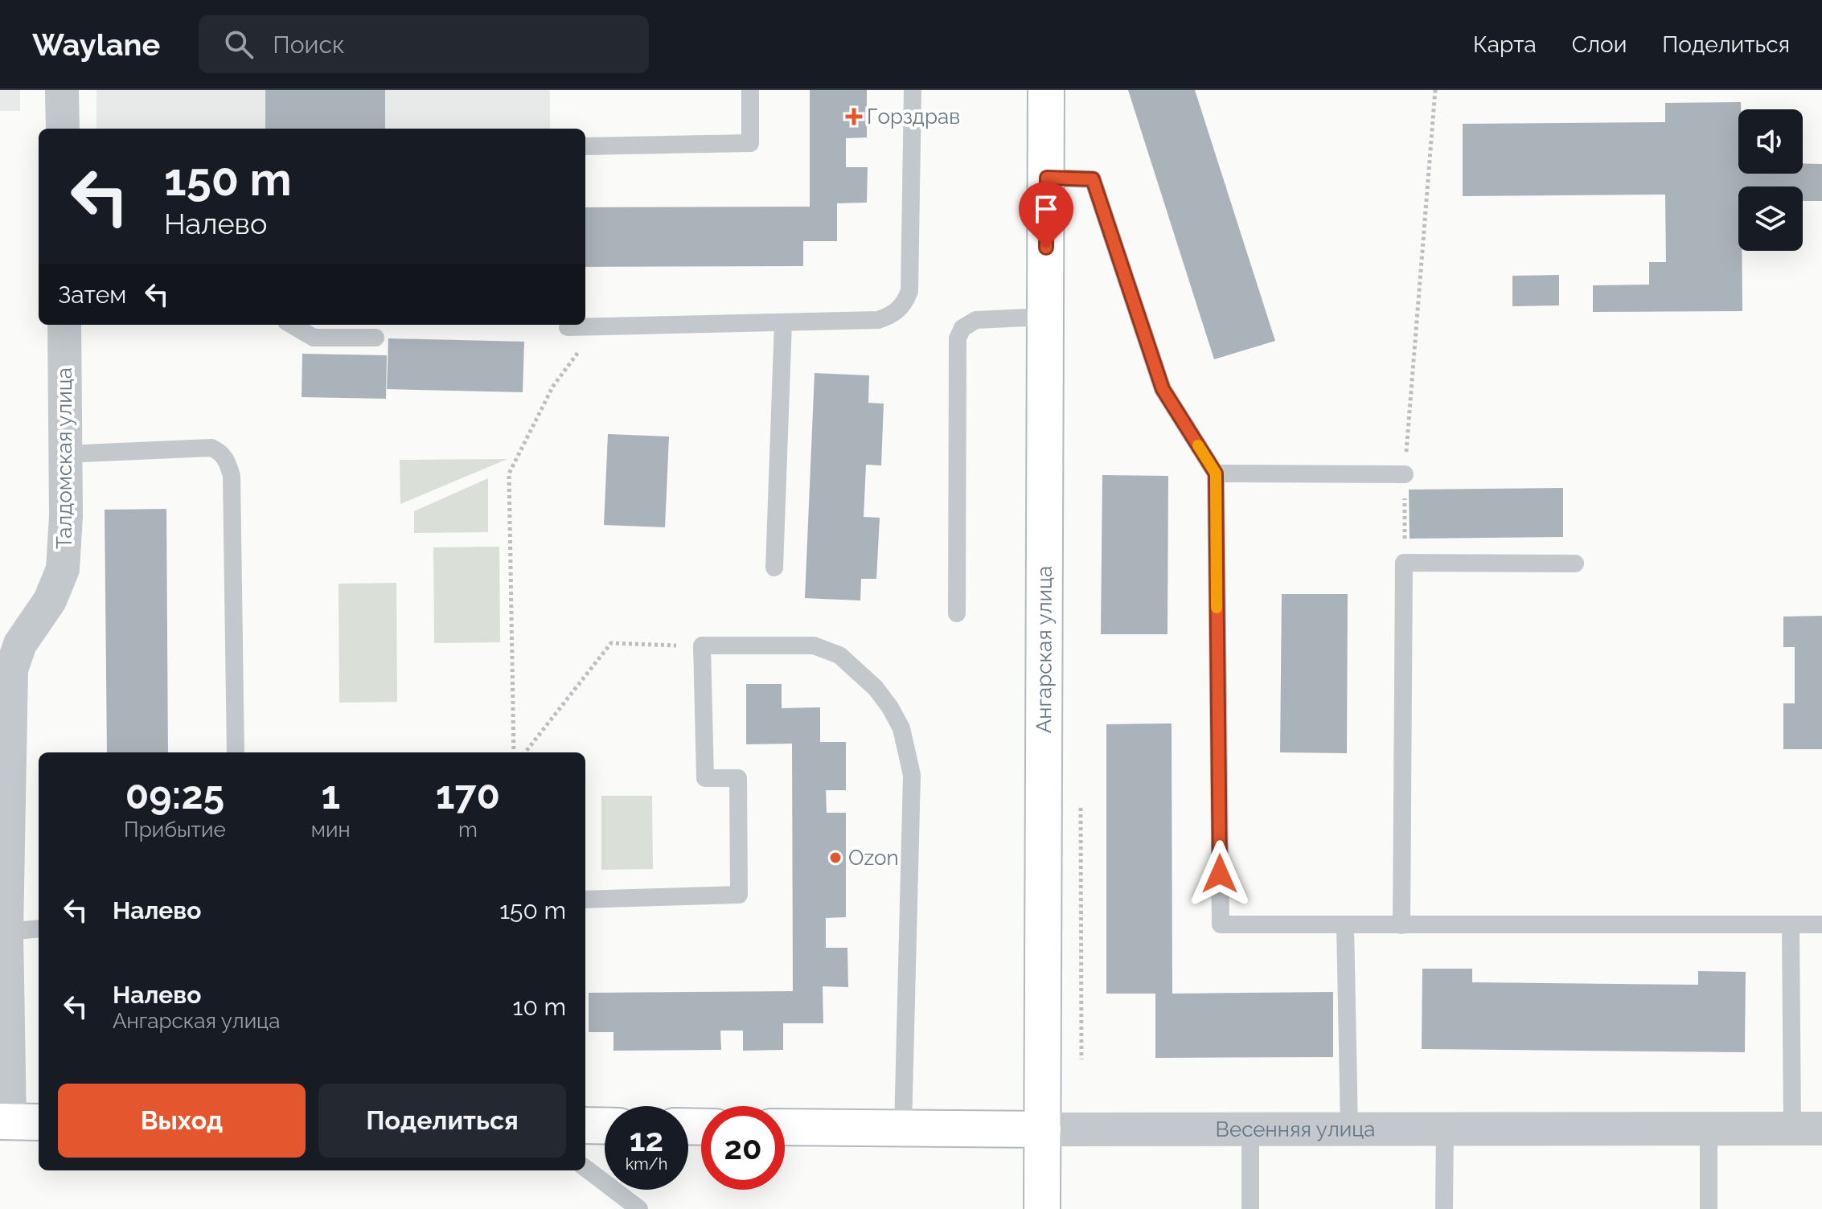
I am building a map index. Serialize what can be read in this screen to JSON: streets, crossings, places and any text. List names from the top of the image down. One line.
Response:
{"streets":{"street":["Талдомская улица","Ангарская улица","Весенняя улица"]},"crossings":[["Ангарская улица","Весенняя улица"]],"places":{"health":["Горздрав"],"other":["Ozon"]},"page":{"header":"Waylane","search":"Поиск","nav":["Карта","Слои","Поделиться"],"turn":["150 m","Налево"],"then":"Затем","eta":["09:25","Прибытие","1","мин","170","m"],"list":[{"name":"Налево","value":"150 m"},{"name":"Налево","note":"Ангарская улица","value":"10 m"}],"buttons":["Выход","Поделиться"],"speed":"12 km/h","limit":"20"}}
